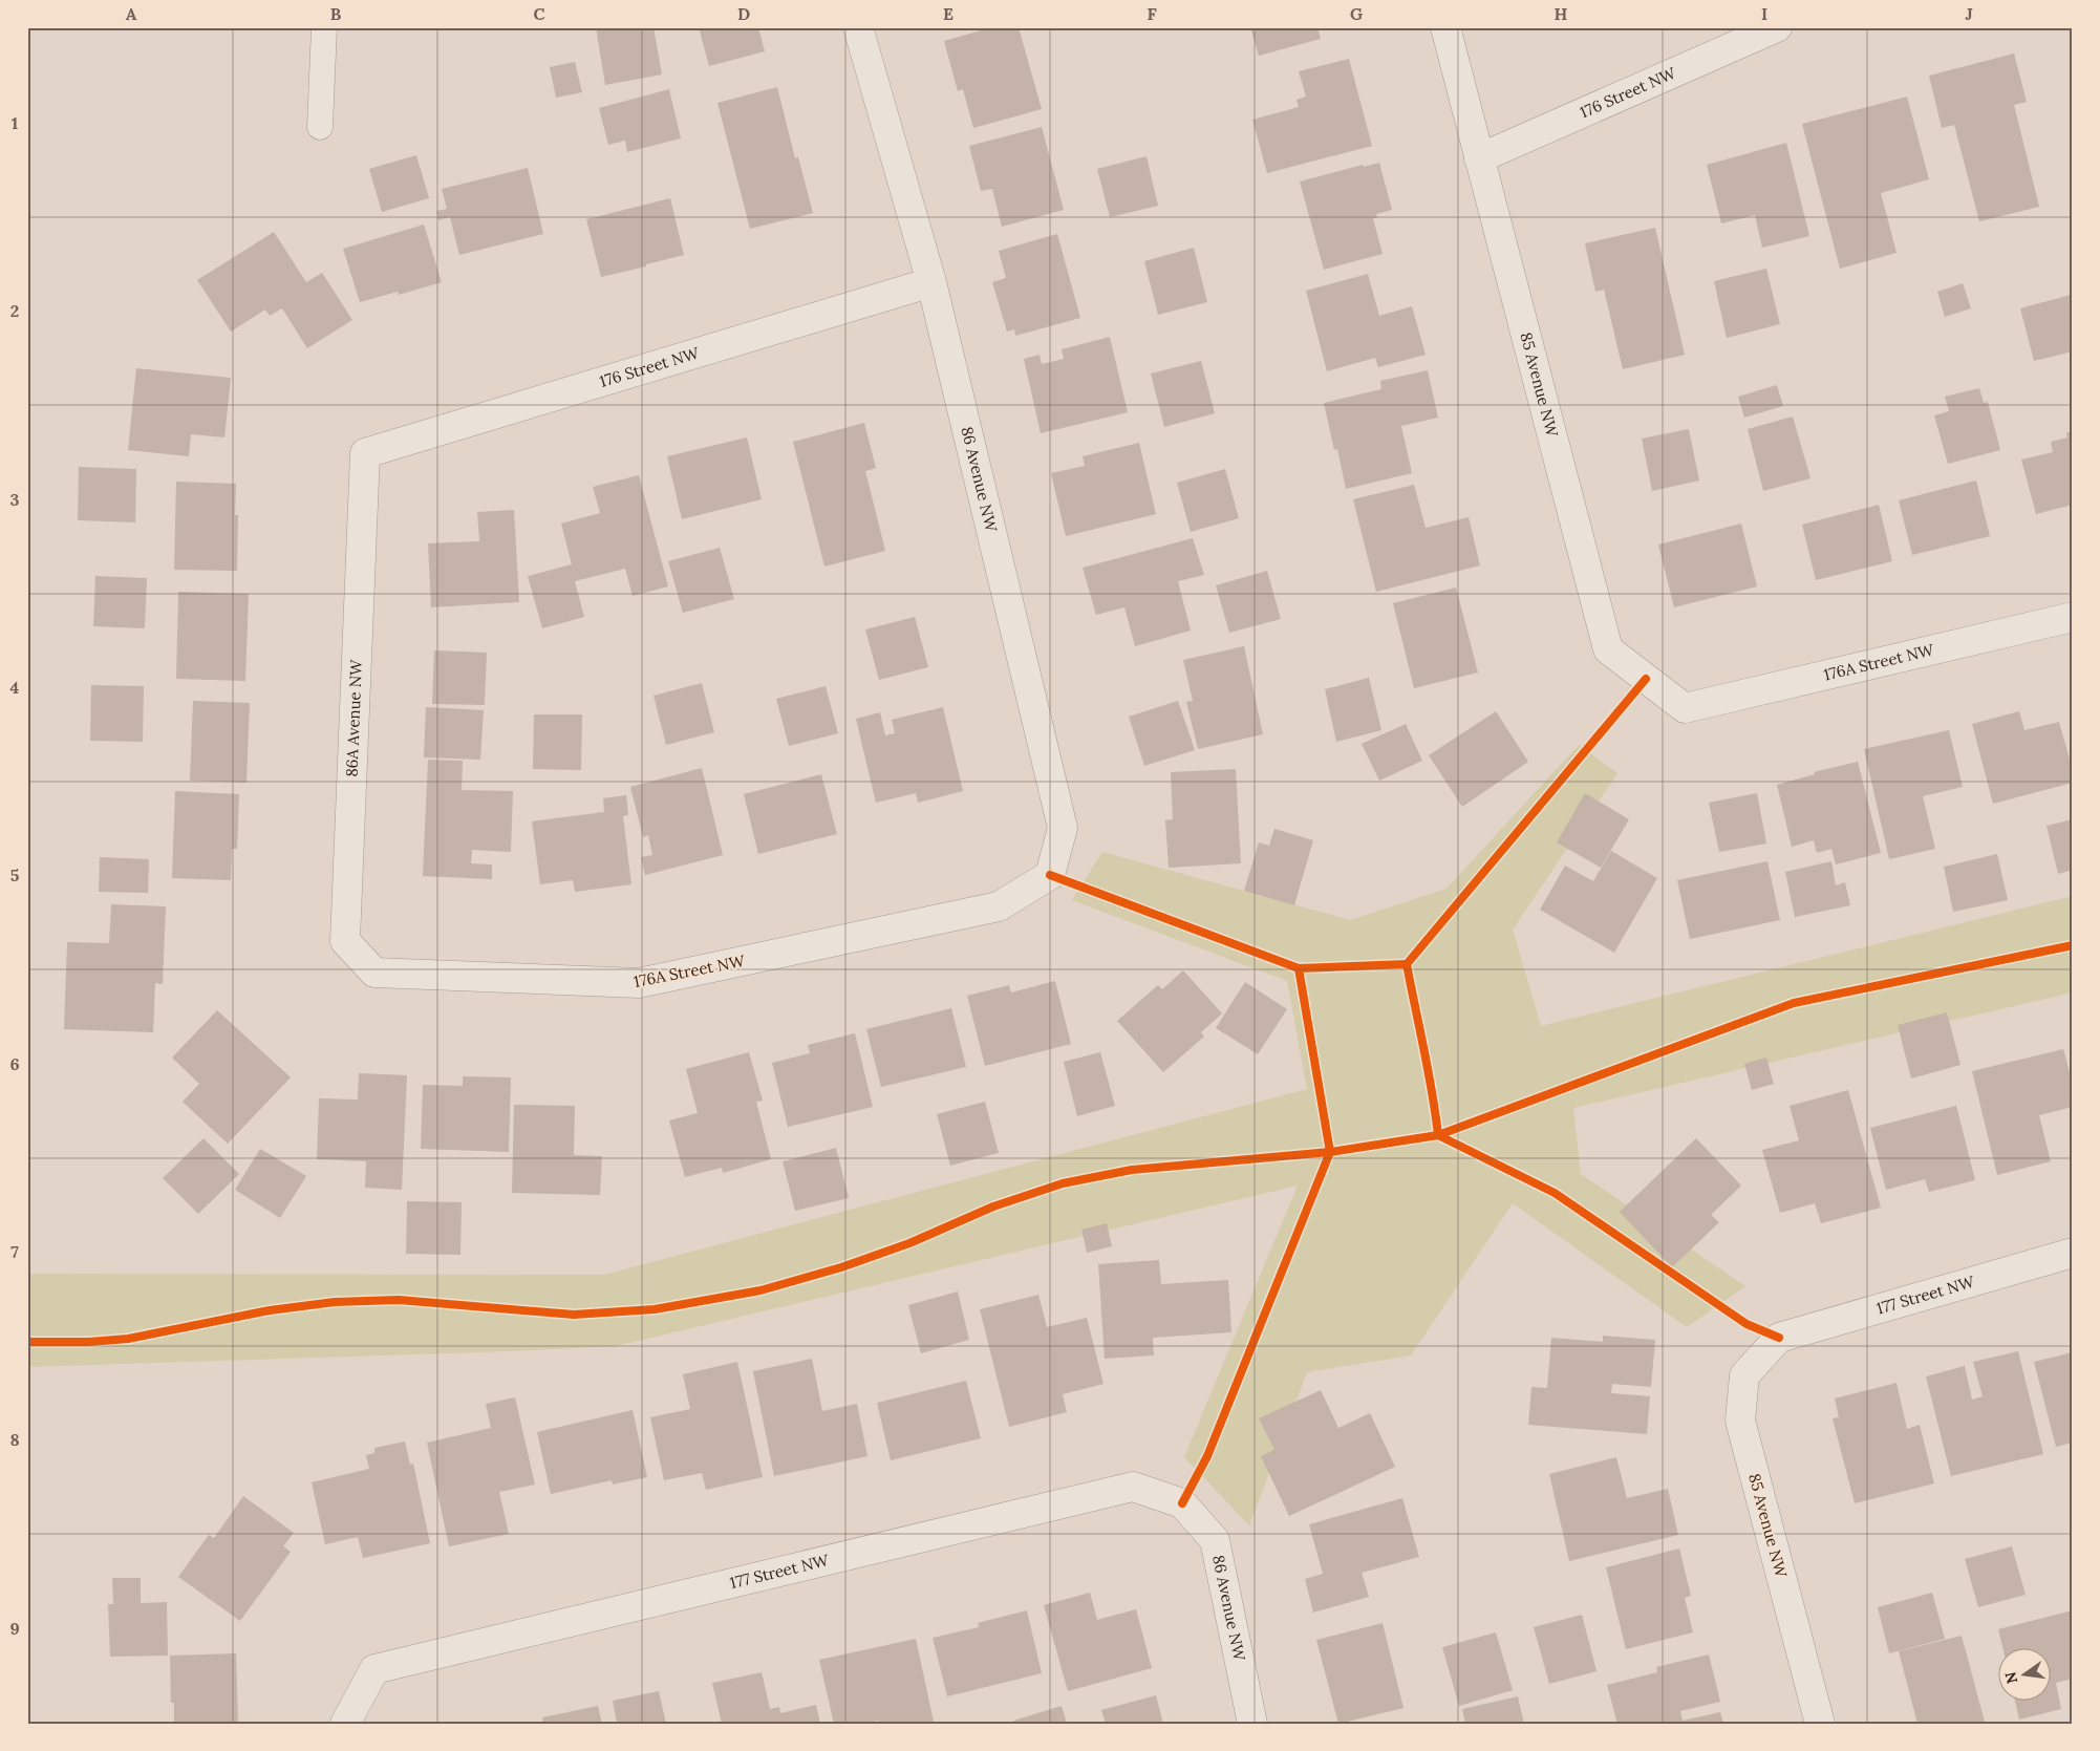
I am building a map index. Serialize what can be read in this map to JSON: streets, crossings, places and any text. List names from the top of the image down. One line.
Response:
{"streets":{"street":["176 Street NW","85 Avenue NW","86 Avenue NW","176A Street NW","86A Avenue NW","177 Street NW"]},"crossings":[["176 Street NW","85 Avenue NW"],["176 Street NW","86 Avenue NW"],["176 Street NW","86A Avenue NW"],["85 Avenue NW","176A Street NW"],["85 Avenue NW","177 Street NW"],["86 Avenue NW","176A Street NW"],["86 Avenue NW","177 Street NW"],["176A Street NW","86A Avenue NW"]],"north":"left","grid":{"columns":["A","B","C","D","E","F","G","H","I","J"],"rows":["1","2","3","4","5","6","7","8","9"]}}
